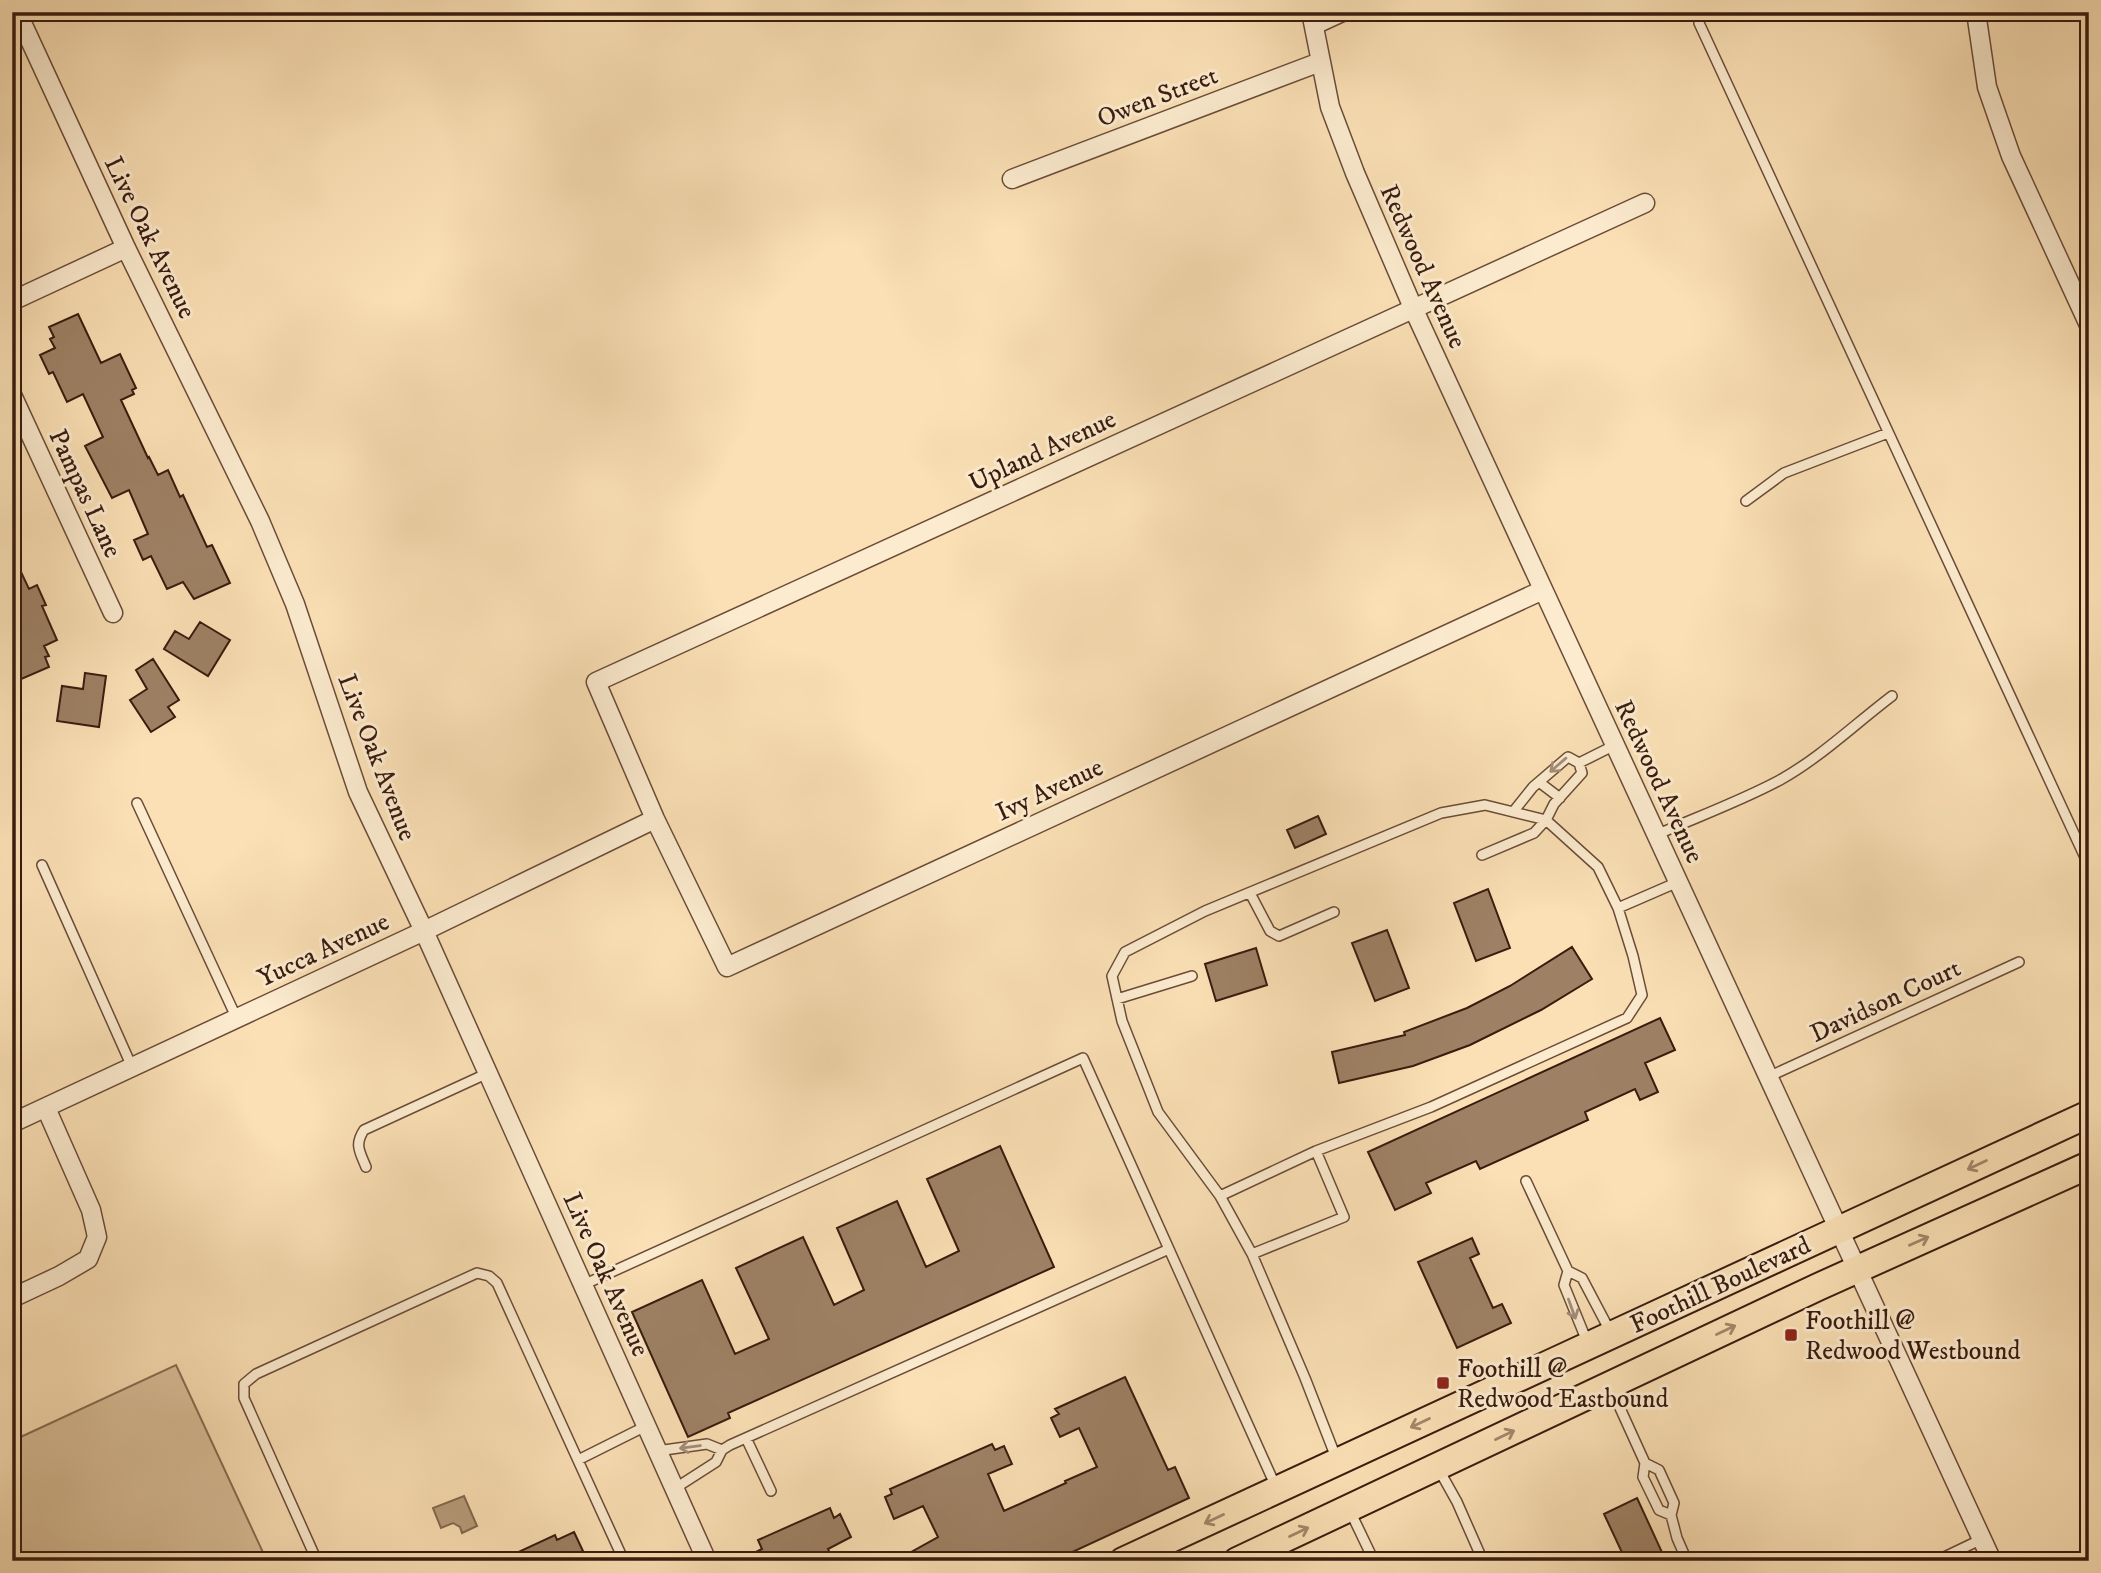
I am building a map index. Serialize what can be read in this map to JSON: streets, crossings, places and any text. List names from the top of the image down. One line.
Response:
{"streets":{"main road":["Foothill Boulevard"],"street":["Owen Street","Live Oak Avenue","Redwood Avenue","Upland Avenue","Pampas Lane","Ivy Avenue","Yucca Avenue"],"lane":["Davidson Court"]},"crossings":[["Owen Street","Redwood Avenue"],["Live Oak Avenue","Yucca Avenue"],["Redwood Avenue","Upland Avenue"],["Redwood Avenue","Ivy Avenue"],["Redwood Avenue","Davidson Court"],["Redwood Avenue","Foothill Boulevard"],["Upland Avenue","Ivy Avenue"],["Upland Avenue","Yucca Avenue"],["Ivy Avenue","Yucca Avenue"]],"places":{"transit":["Foothill @ Redwood Westbound","Foothill @ Redwood Eastbound"]}}
